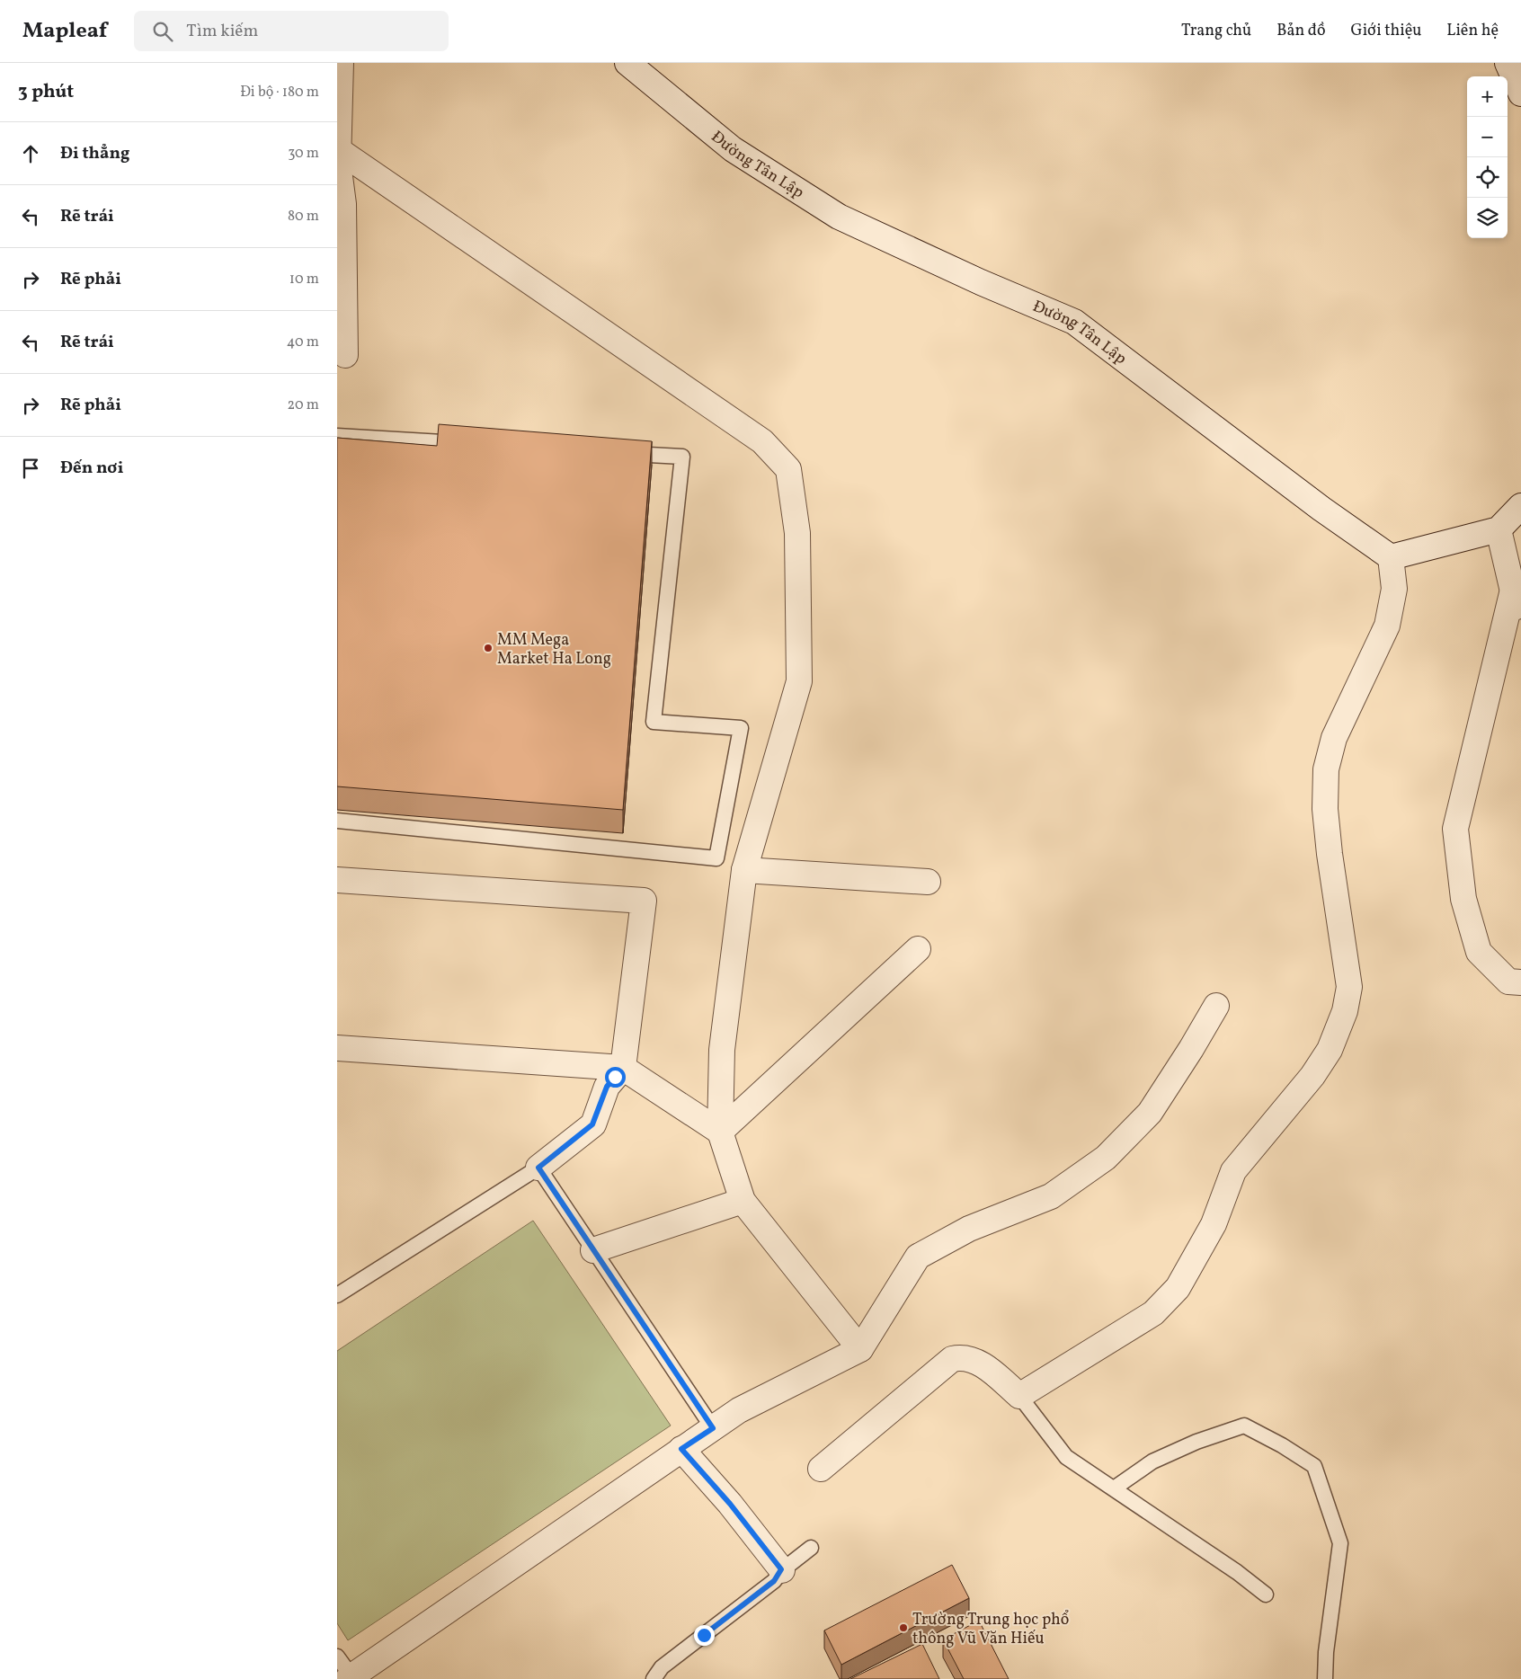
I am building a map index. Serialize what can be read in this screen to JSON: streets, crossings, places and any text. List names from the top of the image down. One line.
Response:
{"streets":{"street":["Đường Tân Lập"]},"places":["MM Mega Market Ha Long","Trường Trung học phổ thông Vũ Văn Hiếu"],"page":{"header":"Mapleaf","search":"Tìm kiếm","nav":["Trang chủ","Bản đồ","Giới thiệu","Liên hệ"],"heading":["3 phút","Đi bộ · 180 m"],"map_buttons":["+","−"],"list":[["Đi thẳng","30 m"],["Rẽ trái","80 m"],["Rẽ phải","10 m"],["Rẽ trái","40 m"],["Rẽ phải","20 m"],"Đến nơi"]}}
